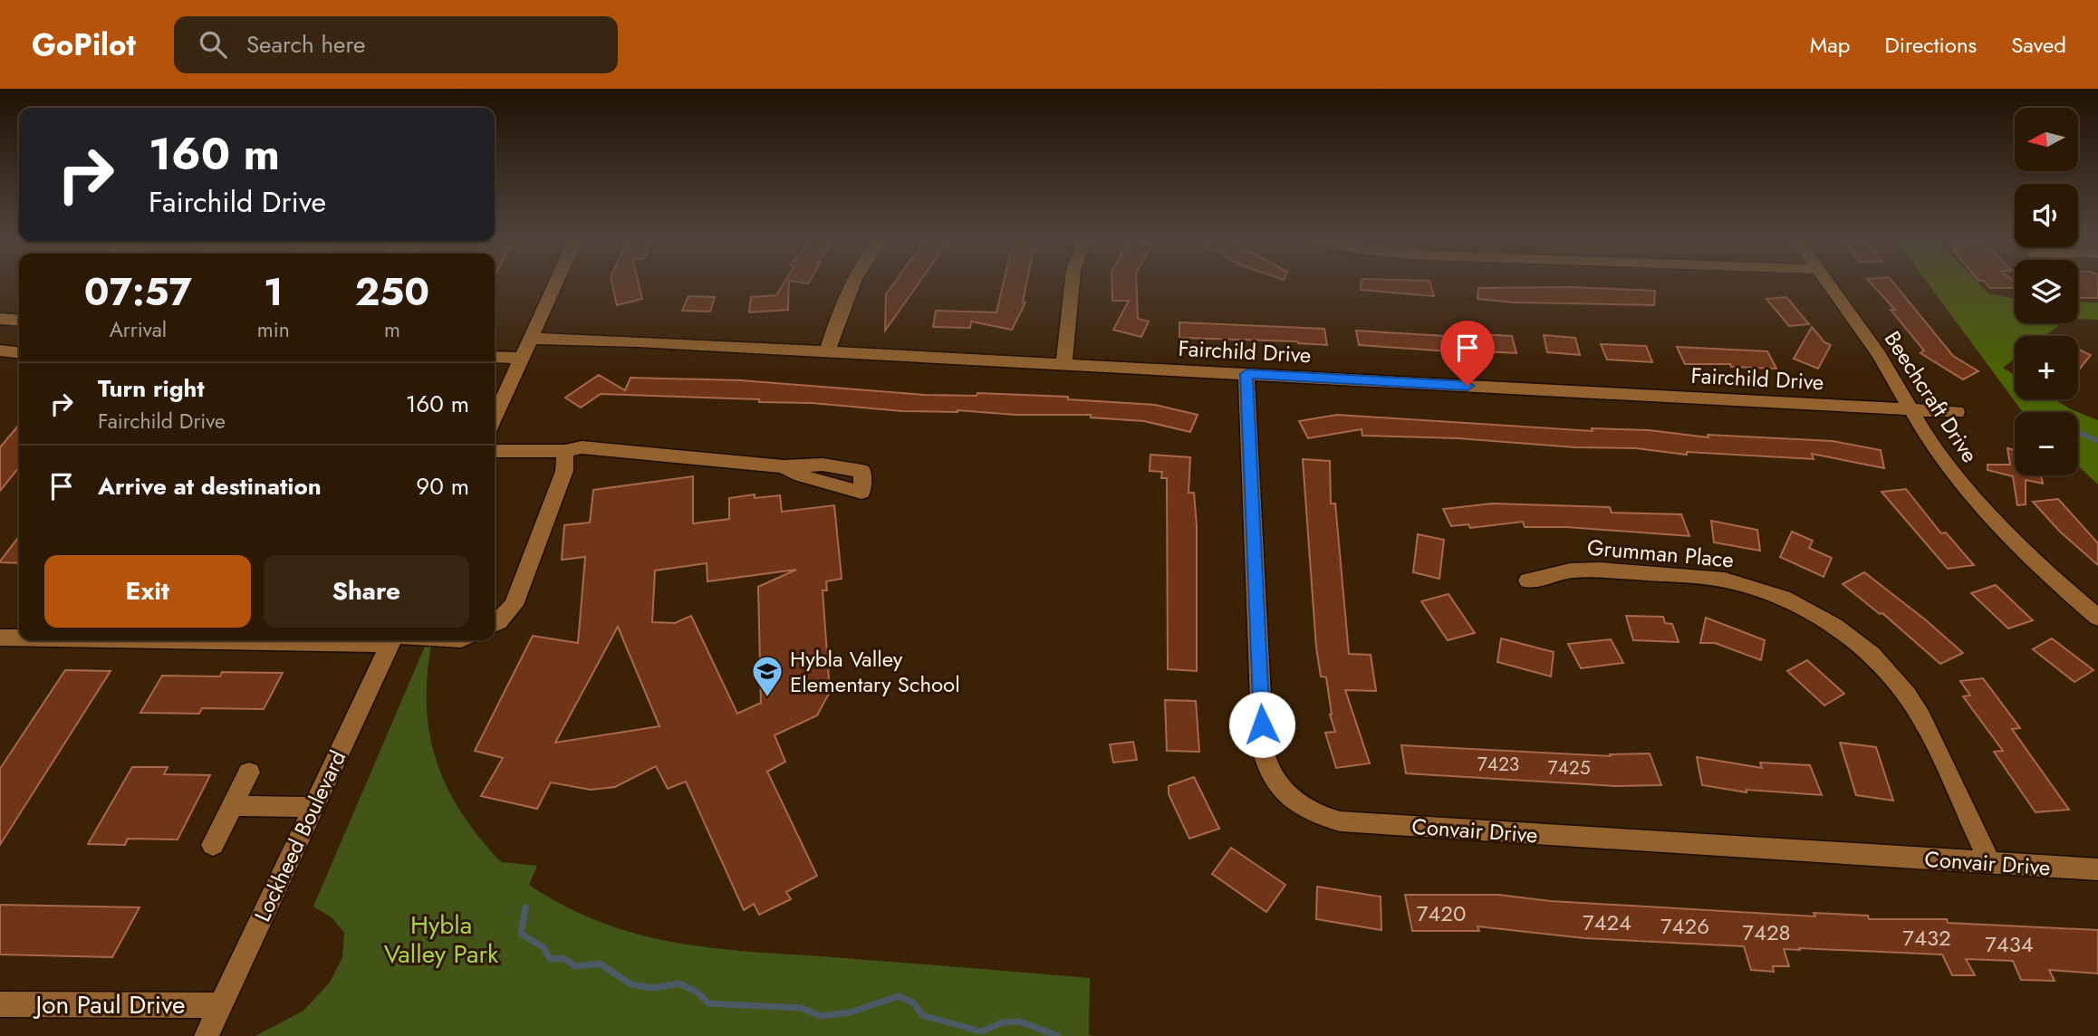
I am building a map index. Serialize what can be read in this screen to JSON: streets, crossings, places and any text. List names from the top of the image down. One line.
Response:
{"streets":{"street":["Fairchild Drive","Beechcraft Drive","Grumman Place","Convair Drive","Lockheed Boulevard","Jon Paul Drive"]},"crossings":[["Fairchild Drive","Beechcraft Drive"],["Fairchild Drive","Convair Drive"],["Grumman Place","Convair Drive"],["Lockheed Boulevard","Jon Paul Drive"]],"parks":["Hybla Valley Park"],"places":{"school or university":["Hybla Valley Elementary School"]},"house_numbers":["7423","7425","7420","7424","7426","7428","7432","7434"],"north":"left","page":{"header":"GoPilot","search":"Search here","nav":["Map","Directions","Saved"],"map_buttons":["+","−"],"turn":["160 m","Fairchild Drive"],"eta":["07:57","Arrival","1","min","250","m"],"list":[{"name":"Turn right","note":"Fairchild Drive","value":"160 m"},{"name":"Arrive at destination","value":"90 m"}],"buttons":["Exit","Share"]}}
